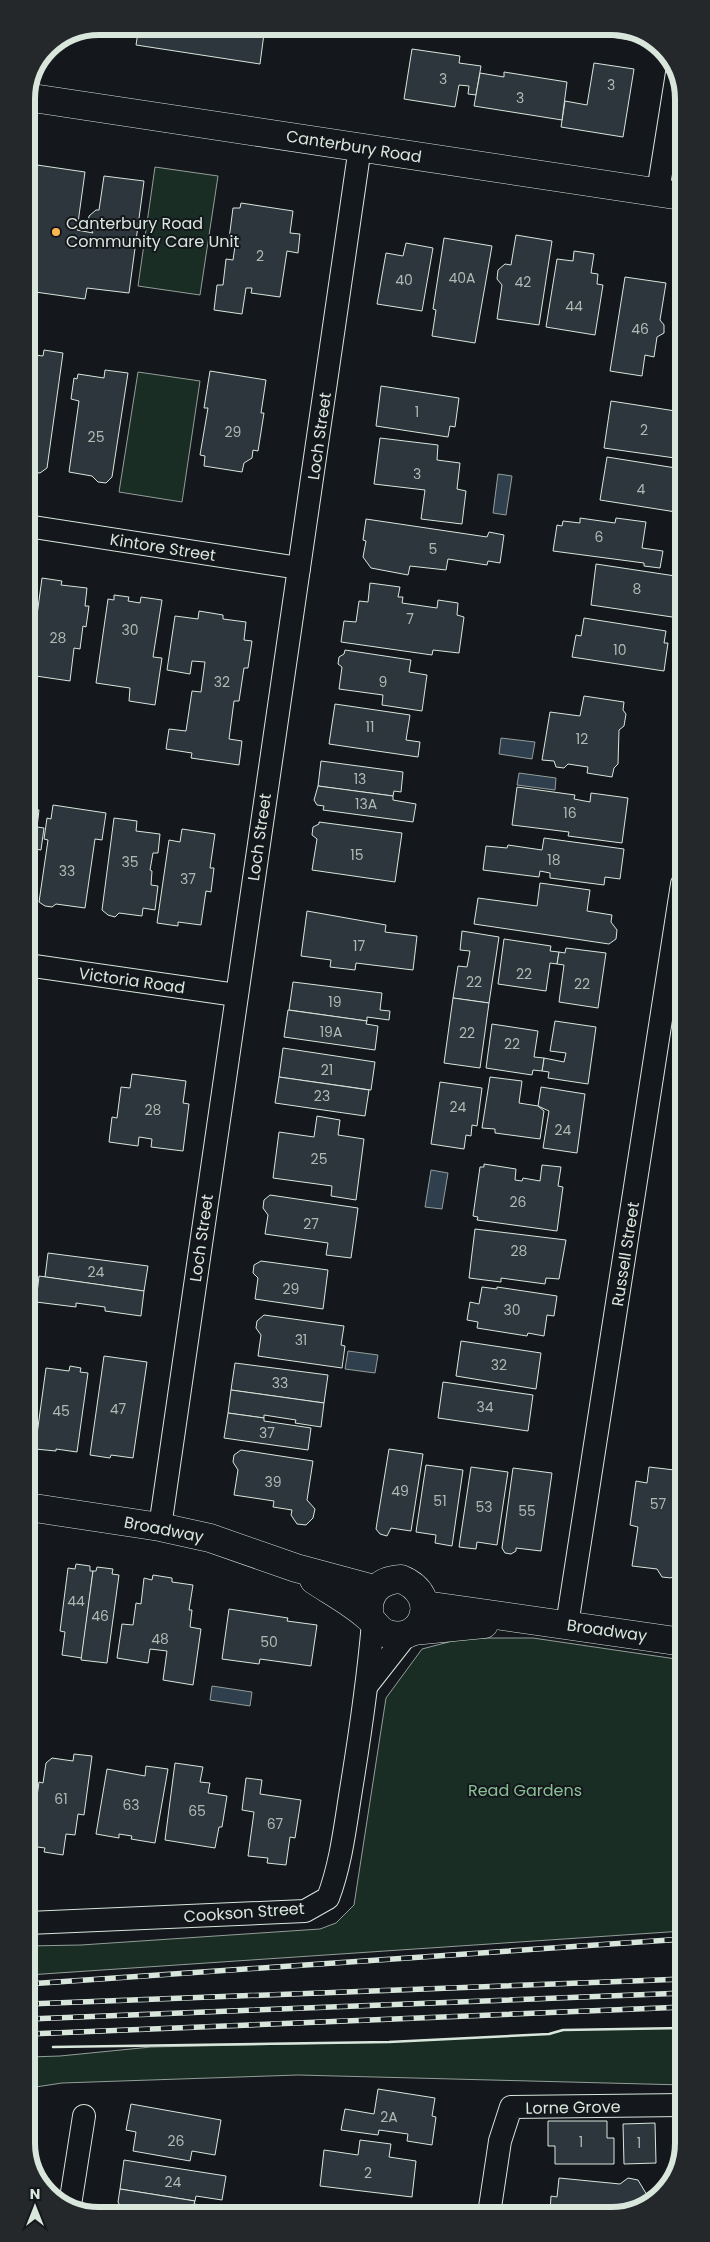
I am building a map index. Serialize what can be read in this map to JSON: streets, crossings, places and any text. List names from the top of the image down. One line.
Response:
{"streets":{"street":["Canterbury Road","Loch Street","Kintore Street","Victoria Road","Russell Street","Broadway","Cookson Street","Lorne Grove"]},"crossings":[["Canterbury Road","Loch Street"],["Loch Street","Kintore Street"],["Loch Street","Victoria Road"],["Loch Street","Broadway"],["Russell Street","Broadway"],["Broadway","Cookson Street"]],"parks":["Read Gardens"],"places":["Canterbury Road Community Care Unit"],"house_numbers":["3","3","3","2","40A","40","42","44","46","1","2","29","25","3","4","6","5","8","7","30","28","10","32","9","11","12","13","13A","16","15","18","35","33","37","17","22","22","22","19","19A","22","22","21","23","24","28","24","25","26","27","28","24","29","30","31","32","33","34","47","45","37","39","49","51","57","53","55","44","46","48","50","61","63","65","67","2A","26","1","1","2","24"],"north":"top"}
